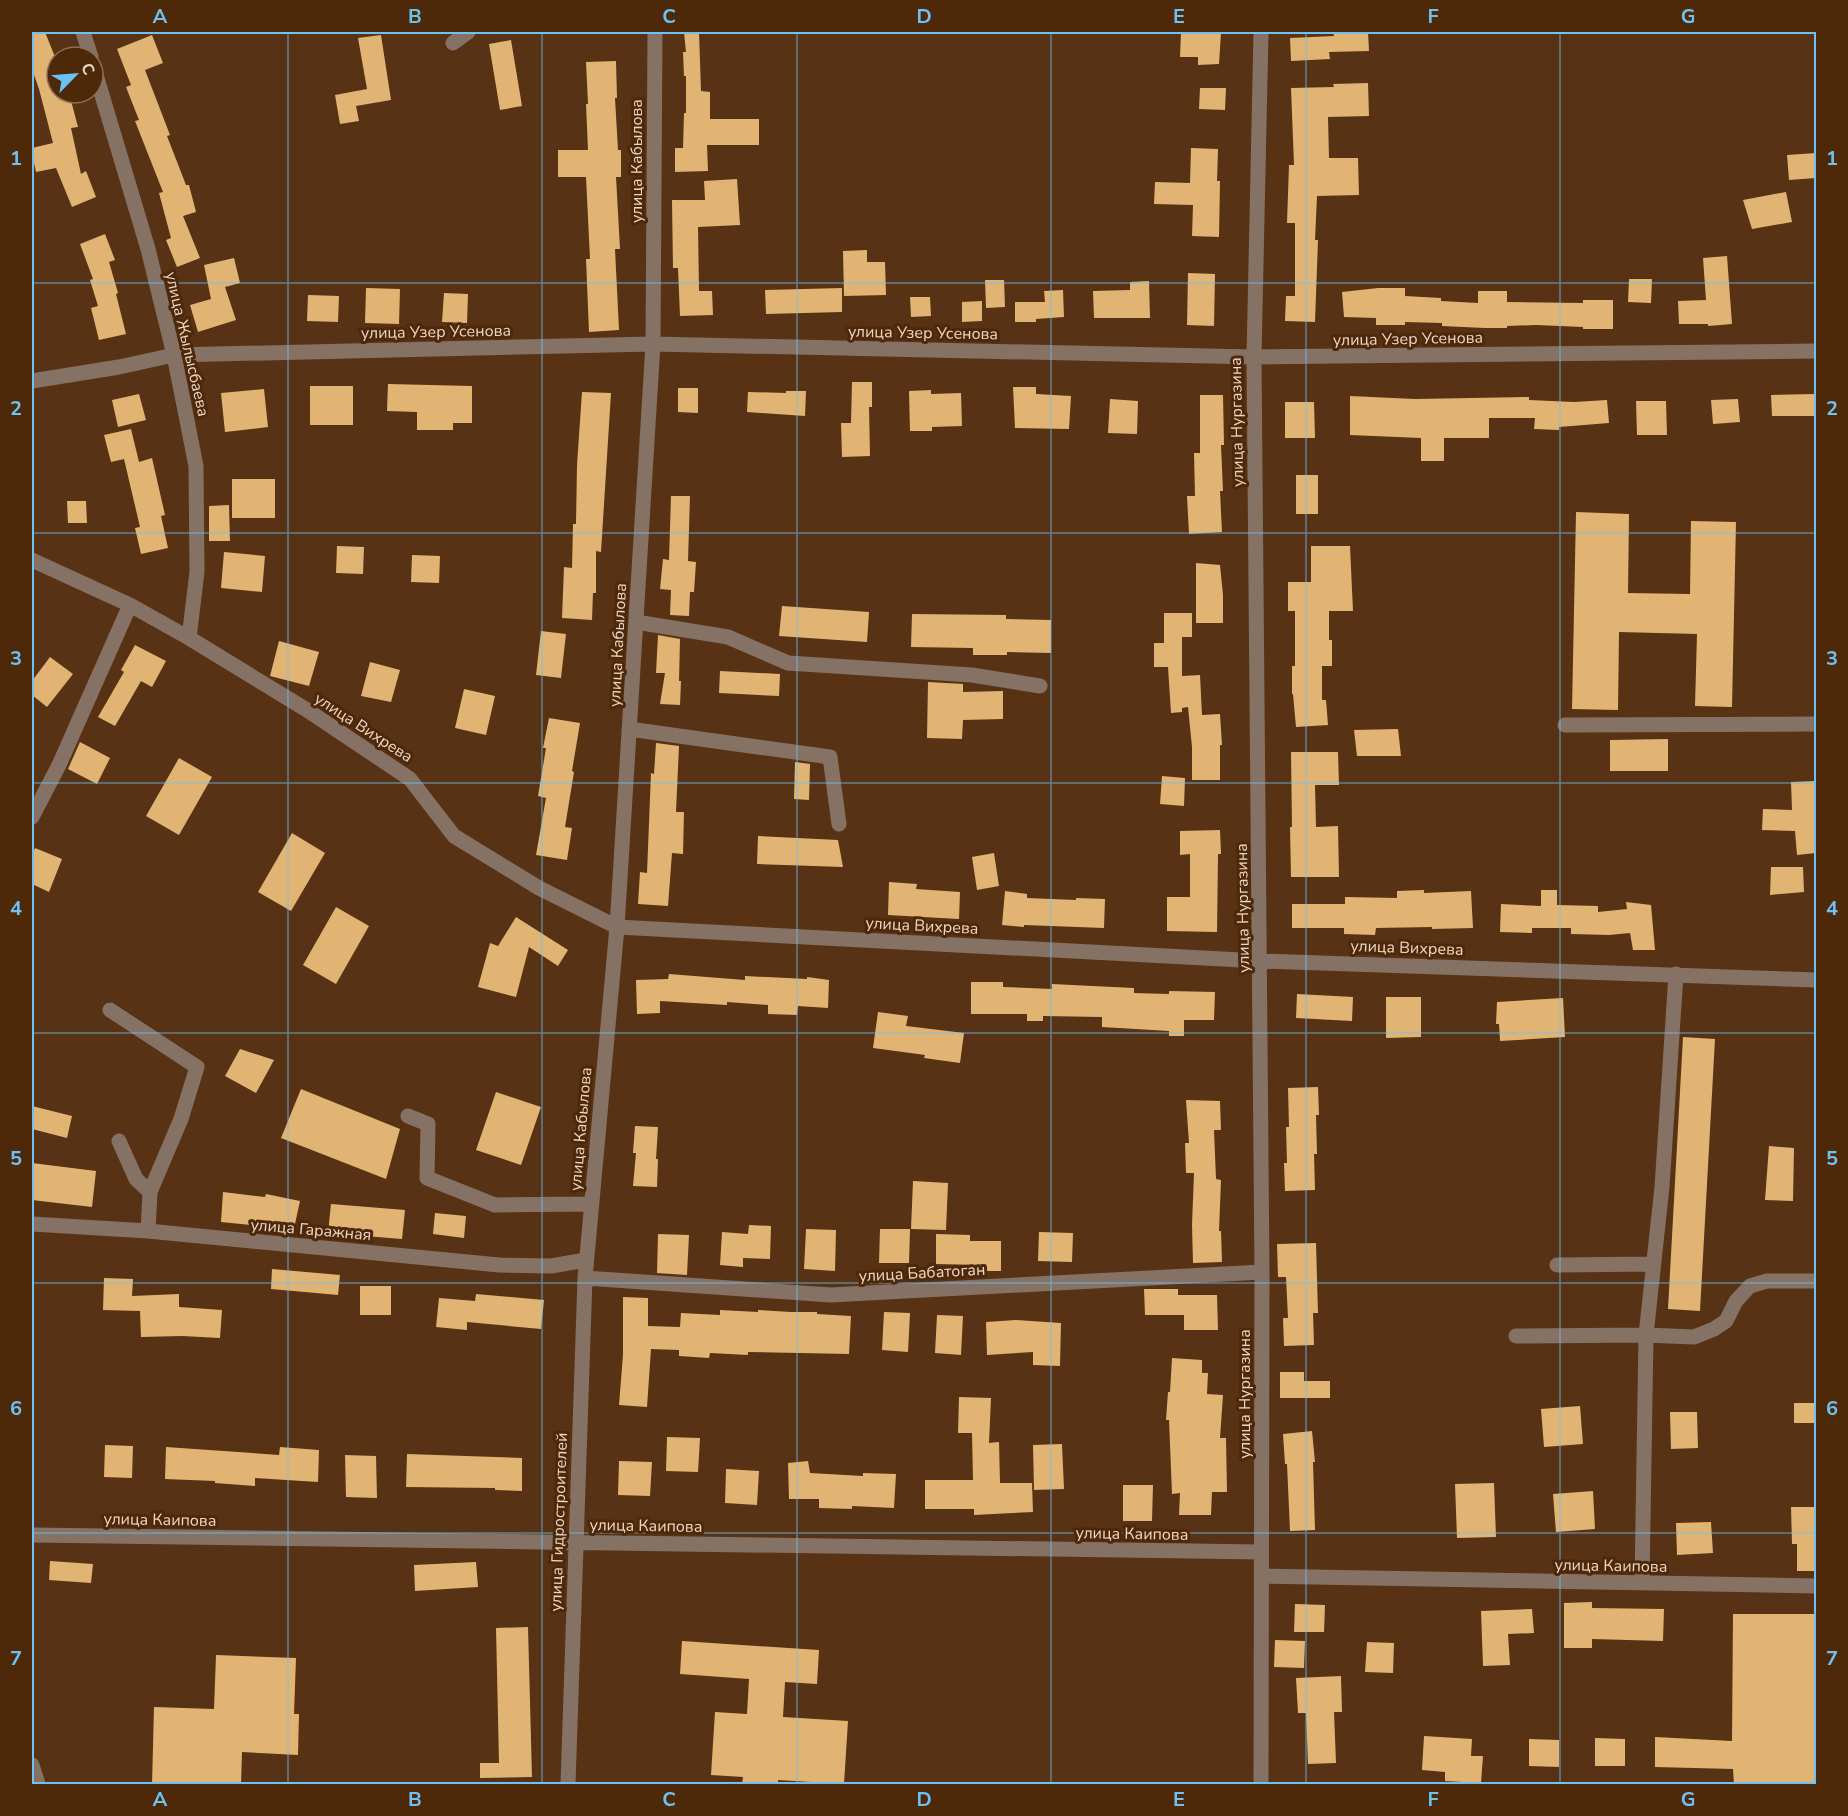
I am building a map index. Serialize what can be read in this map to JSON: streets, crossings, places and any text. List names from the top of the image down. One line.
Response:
{"streets":{"street":["улица Кабылова","улица Узер Усенова","улица Жылысбаева","улица Нургазина","улица Вихрева","улица Гаражная","улица Бабатоган","улица Каипова","улица Гидростроителей"]},"crossings":[["улица Кабылова","улица Узер Усенова"],["улица Кабылова","улица Вихрева"],["улица Кабылова","улица Гаражная"],["улица Кабылова","улица Гидростроителей"],["улица Узер Усенова","улица Жылысбаева"],["улица Узер Усенова","улица Нургазина"],["улица Жылысбаева","улица Вихрева"],["улица Нургазина","улица Вихрева"],["улица Нургазина","улица Бабатоган"],["улица Нургазина","улица Каипова"],["улица Гаражная","улица Гидростроителей"],["улица Бабатоган","улица Гидростроителей"],["улица Каипова","улица Гидростроителей"]],"north":"top right","grid":{"columns":["A","B","C","D","E","F","G"],"rows":["1","2","3","4","5","6","7"]}}
